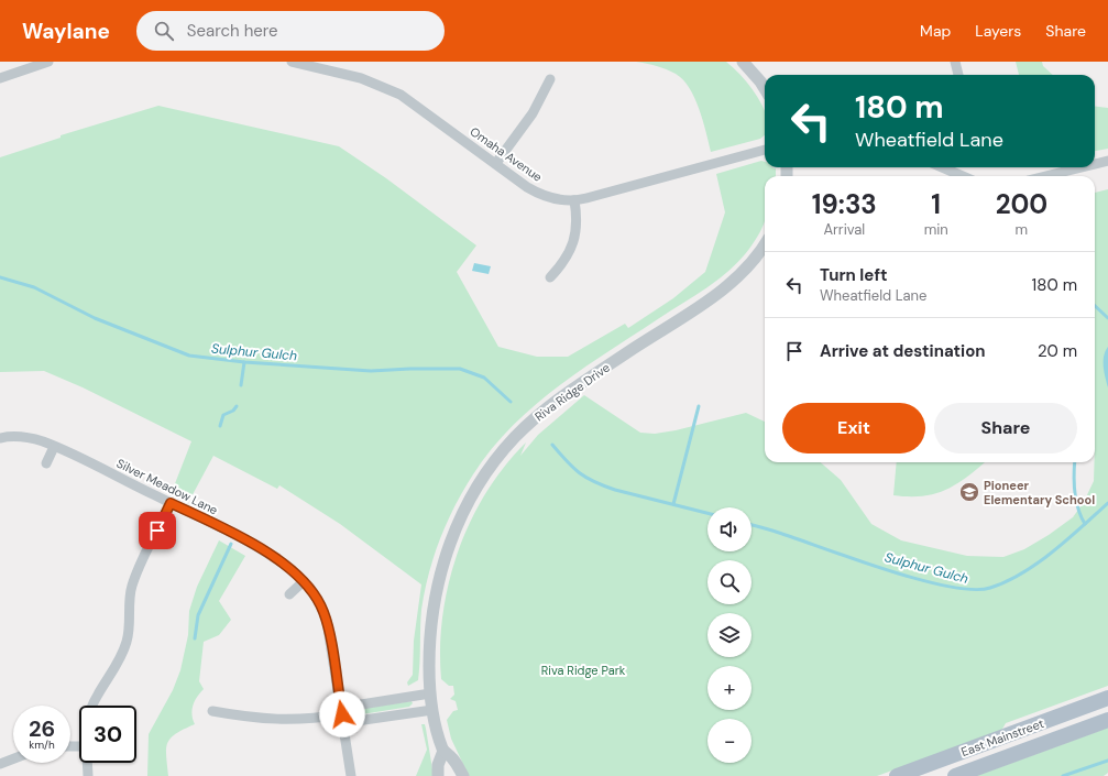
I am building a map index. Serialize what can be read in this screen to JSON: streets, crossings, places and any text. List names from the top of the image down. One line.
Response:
{"streets":{"main road":["East Mainstreet"],"street":["Omaha Avenue","Riva Ridge Drive","Silver Meadow Lane"]},"water":["Sulphur Gulch"],"parks":["Riva Ridge Park"],"places":{"school or university":["Pioneer Elementary School"]},"page":{"header":"Waylane","search":"Search here","nav":["Map","Layers","Share"],"turn":["180 m","Wheatfield Lane"],"eta":["19:33","Arrival","1","min","200","m"],"list":[{"name":"Turn left","note":"Wheatfield Lane","value":"180 m"},{"name":"Arrive at destination","value":"20 m"}],"buttons":["Exit","Share"],"map_buttons":["+","−"],"speed":"26 km/h","limit":"30"}}
